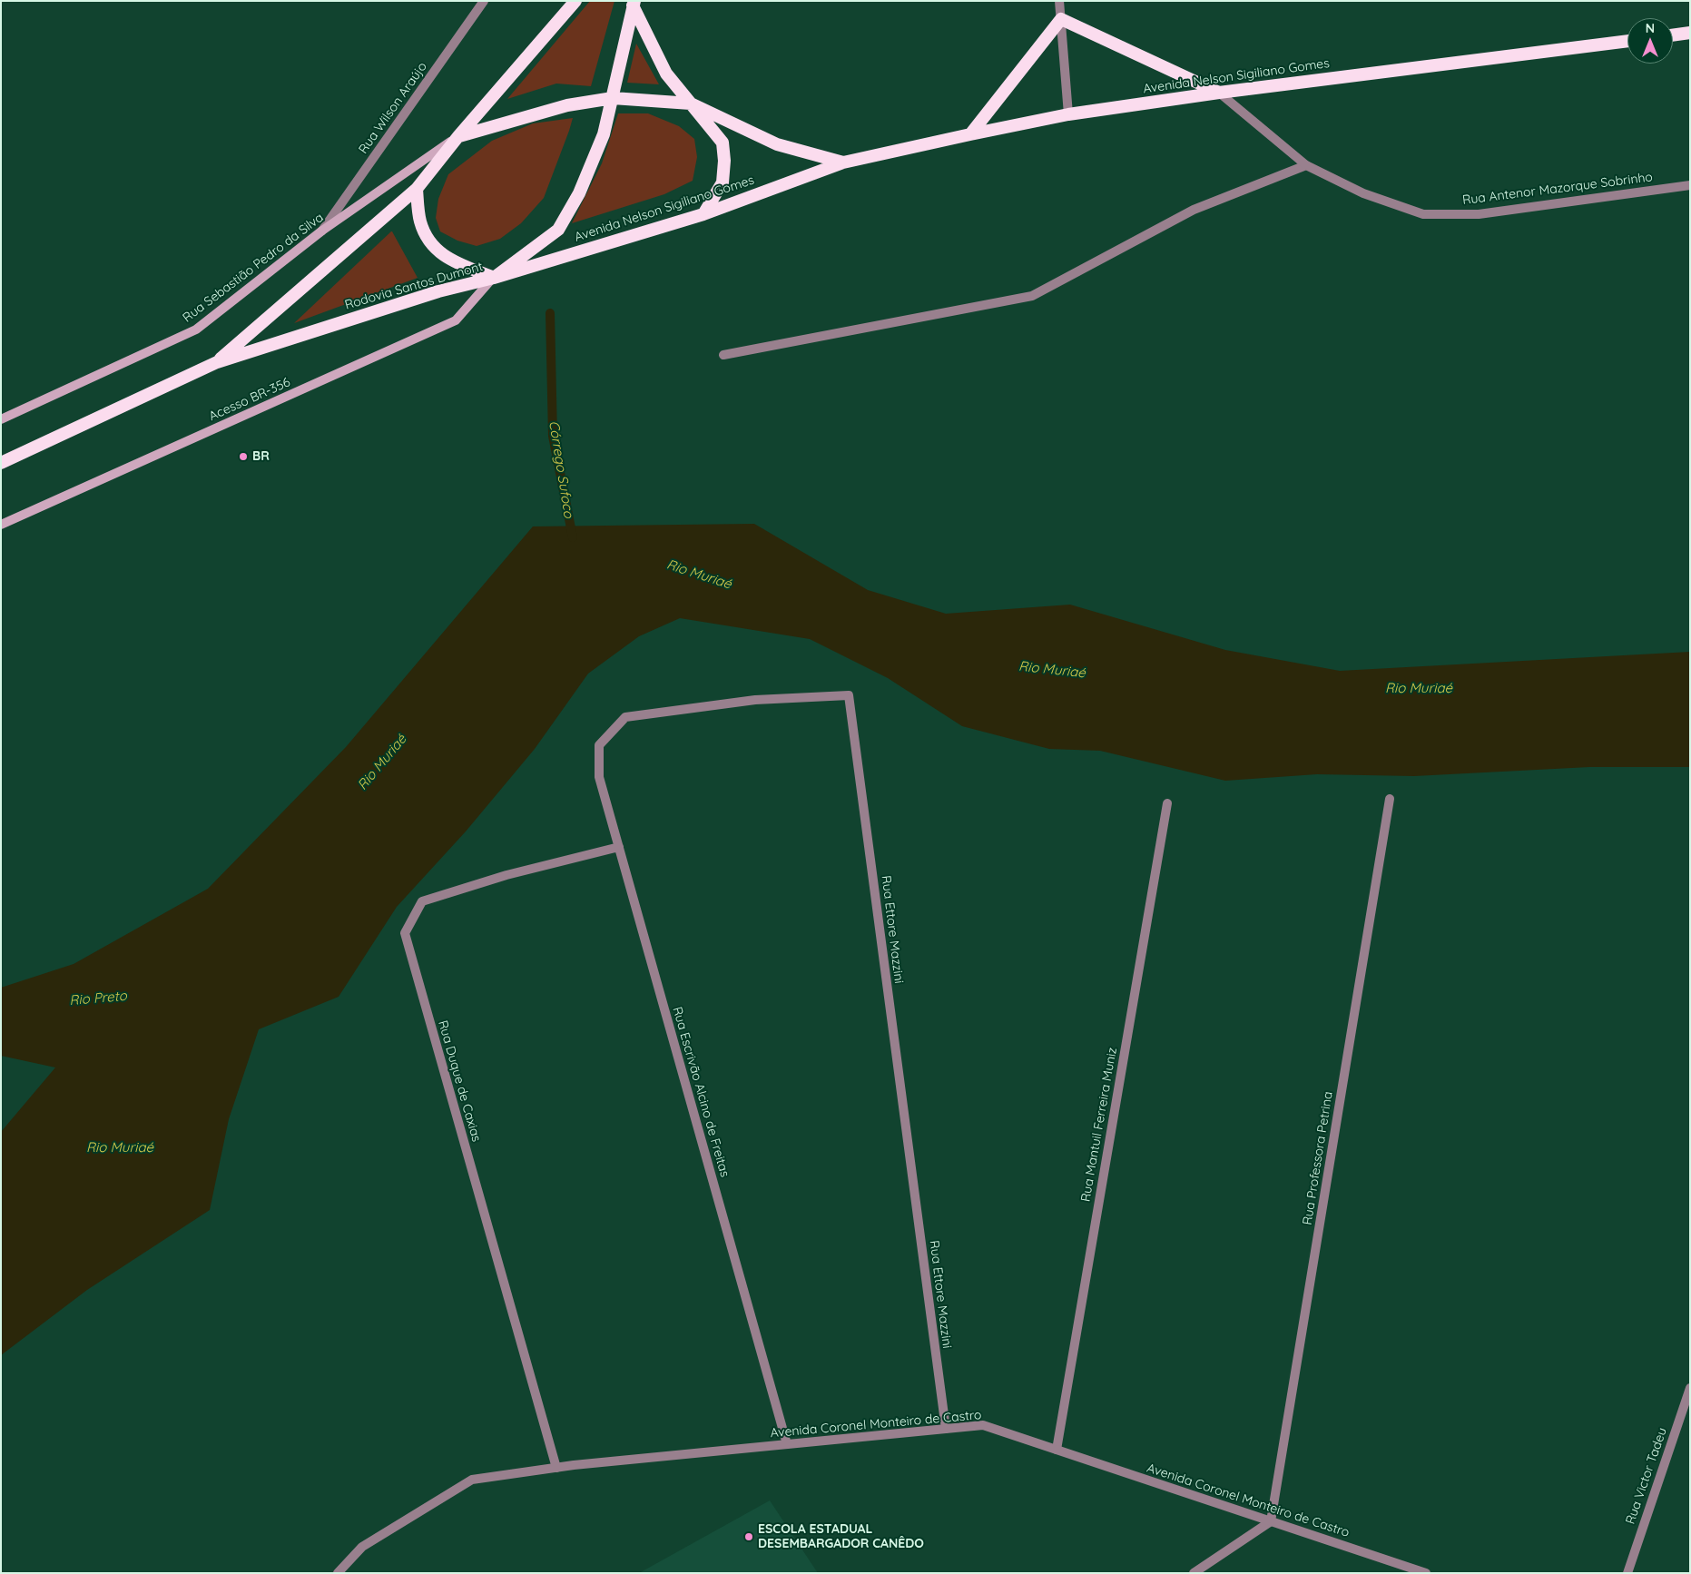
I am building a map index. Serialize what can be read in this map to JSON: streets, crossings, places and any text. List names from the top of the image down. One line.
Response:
{"streets":{"highway":["Avenida Nelson Sigiliano Gomes","Rodovia Santos Dumont"],"main road":["Rua Sebastião Pedro da Silva","Acesso BR-356"],"street":["Rua Wilson Araújo","Rua Antenor Mazorque Sobrinho","Rua Ettore Mazzini","Rua Duque de Caxias","Rua Escrivão Alcino de Freitas","Rua Mantuil Ferreira Muniz","Rua Professora Petrina","Avenida Coronel Monteiro de Castro","Rua Victor Tadeu"]},"crossings":[["Avenida Nelson Sigiliano Gomes","Rua Antenor Mazorque Sobrinho"],["Avenida Nelson Sigiliano Gomes","Rua Sebastião Pedro da Silva"],["Avenida Nelson Sigiliano Gomes","Rodovia Santos Dumont"],["Avenida Nelson Sigiliano Gomes","Acesso BR-356"],["Rua Wilson Araújo","Rua Sebastião Pedro da Silva"],["Rua Sebastião Pedro da Silva","Rodovia Santos Dumont"],["Rodovia Santos Dumont","Acesso BR-356"],["Rua Ettore Mazzini","Rua Escrivão Alcino de Freitas"],["Rua Ettore Mazzini","Avenida Coronel Monteiro de Castro"],["Rua Duque de Caxias","Rua Escrivão Alcino de Freitas"],["Rua Duque de Caxias","Avenida Coronel Monteiro de Castro"],["Rua Escrivão Alcino de Freitas","Avenida Coronel Monteiro de Castro"],["Rua Mantuil Ferreira Muniz","Avenida Coronel Monteiro de Castro"],["Rua Professora Petrina","Avenida Coronel Monteiro de Castro"]],"water":["Córrego Sufoco","Rio Muriaé","Rio Preto"],"places":["BR","ESCOLA ESTADUAL DESEMBARGADOR CANÊDO"],"north":"top"}
